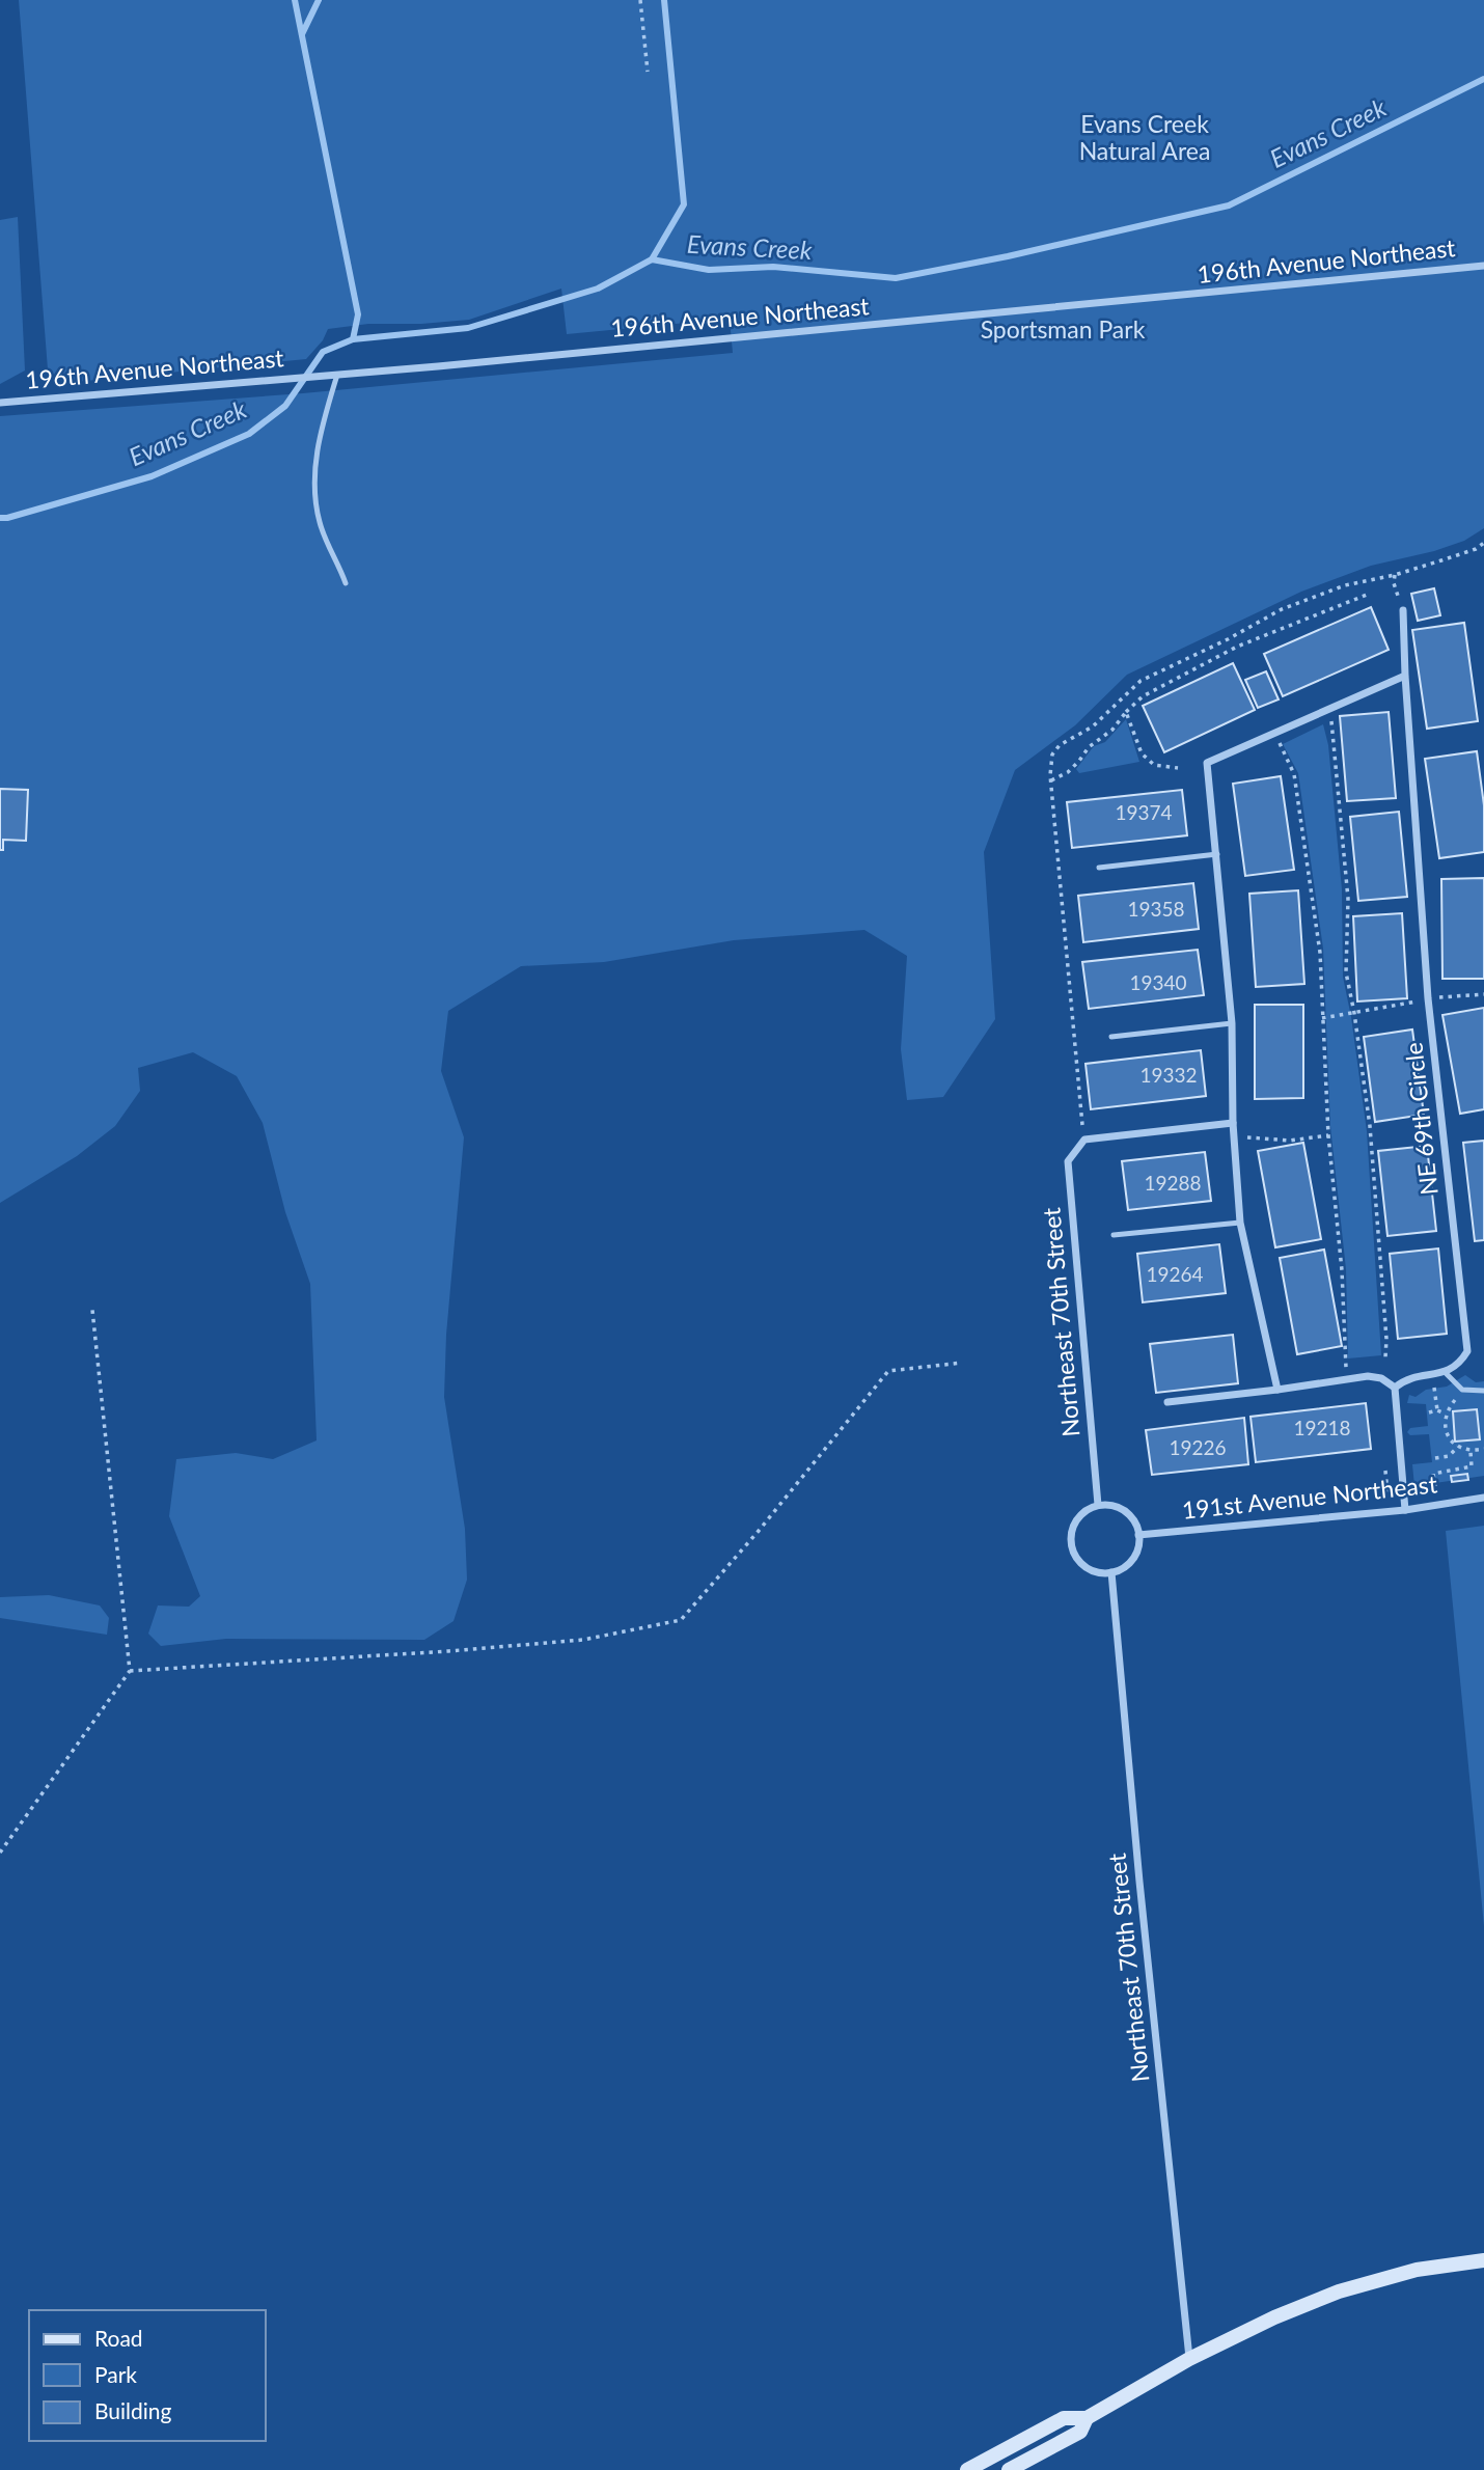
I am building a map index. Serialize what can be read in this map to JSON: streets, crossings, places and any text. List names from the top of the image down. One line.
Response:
{"streets":{"street":["196th Avenue Northeast","NE 69th Circle","Northeast 70th Street","191st Avenue Northeast"]},"crossings":[["Northeast 70th Street","191st Avenue Northeast"]],"water":["Evans Creek"],"parks":["Evans Creek Natural Area","Sportsman Park"],"house_numbers":["19374","19358","19340","19332","19288","19264","19218","19226"],"legend":["Road","Park","Building"]}
